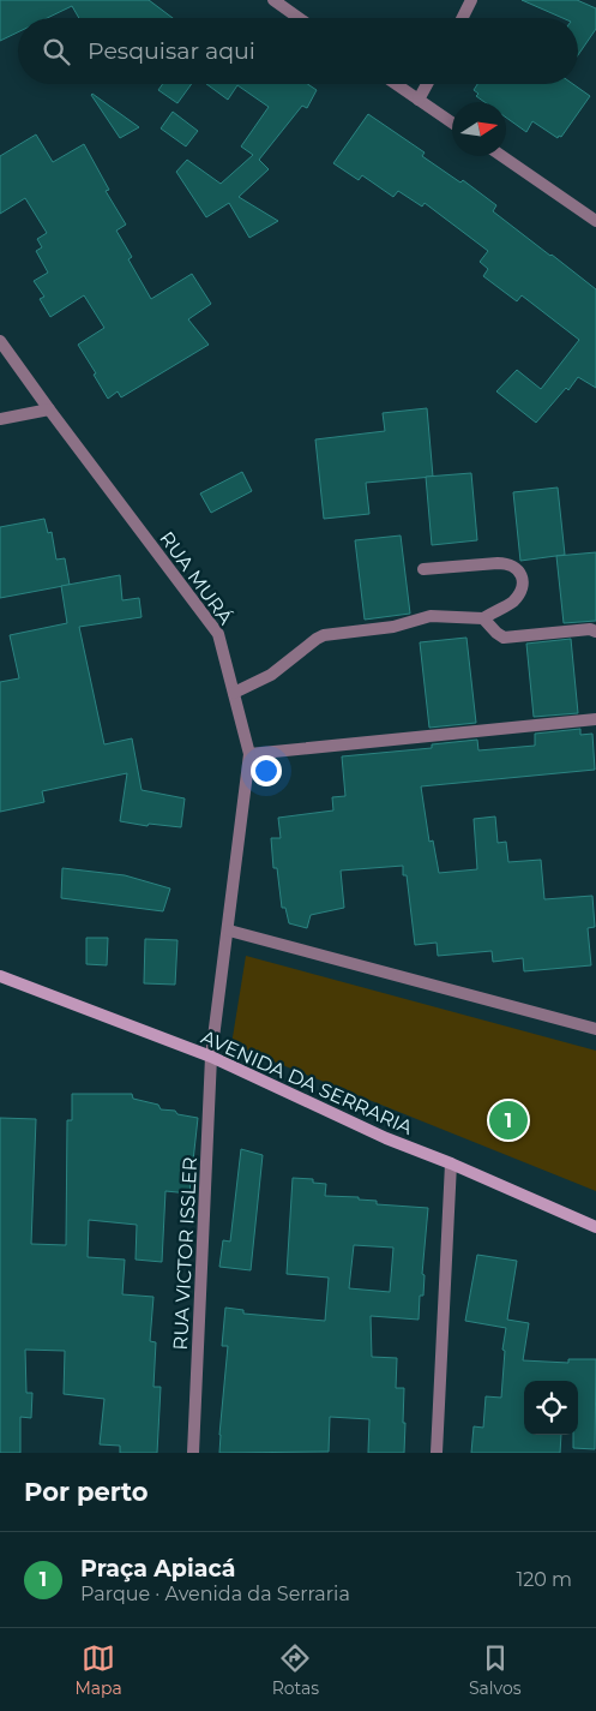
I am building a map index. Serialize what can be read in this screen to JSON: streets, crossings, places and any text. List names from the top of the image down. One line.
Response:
{"streets":{"main road":["AVENIDA DA SERRARIA"],"street":["RUA MURÁ","RUA VICTOR ISSLER"]},"crossings":[["RUA MURÁ","AVENIDA DA SERRARIA"],["RUA MURÁ","RUA VICTOR ISSLER"],["AVENIDA DA SERRARIA","RUA VICTOR ISSLER"]],"north":"right","page":{"search":"Pesquisar aqui","pins":"1","heading":"Por perto","list":[{"mark":"1","name":"Praça Apiacá","note":"Parque · Avenida da Serraria","value":"120 m"}],"nav":["Mapa","Rotas","Salvos"]}}
